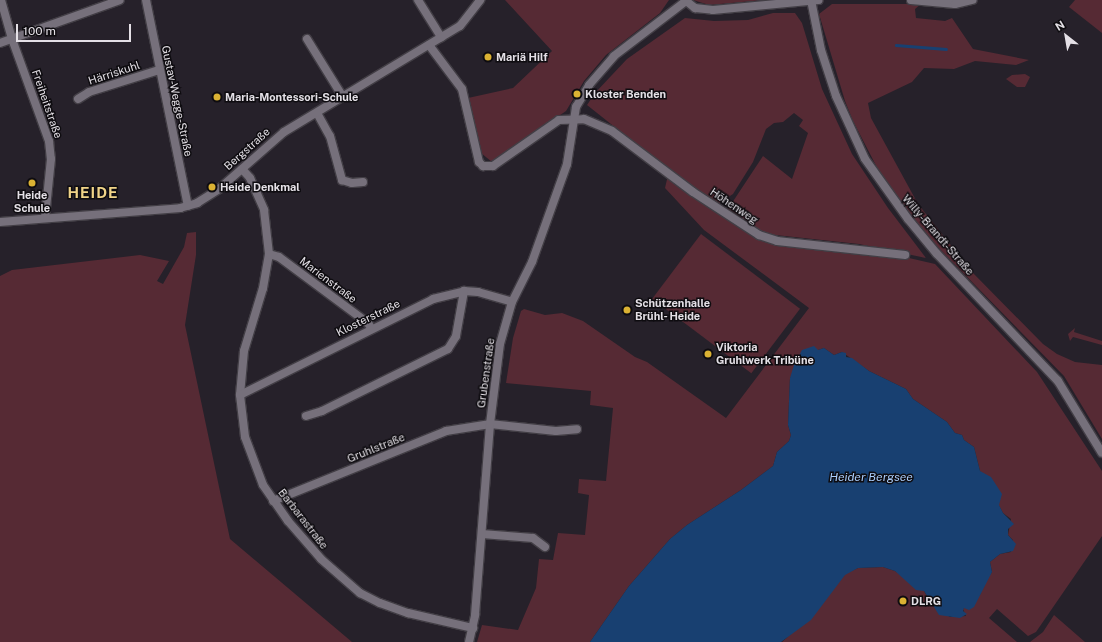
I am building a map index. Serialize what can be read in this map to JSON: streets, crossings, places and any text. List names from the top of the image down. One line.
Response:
{"streets":{"street":["Härriskuhl","Gustav-Wegge-Straße","Freiheitstraße","Bergstraße","Höhenweg","Willy-Brandt-Straße","Marienstraße","Klosterstraße","Grubenstraße","Gruhlstraße","Barbarastraße"]},"crossings":[["Härriskuhl","Gustav-Wegge-Straße"],["Gustav-Wegge-Straße","Bergstraße"],["Bergstraße","Barbarastraße"],["Höhenweg","Grubenstraße"],["Marienstraße","Klosterstraße"],["Marienstraße","Barbarastraße"],["Klosterstraße","Grubenstraße"],["Klosterstraße","Barbarastraße"],["Grubenstraße","Gruhlstraße"],["Grubenstraße","Barbarastraße"],["Gruhlstraße","Barbarastraße"]],"districts":["HEIDE"],"water":["Heider Bergsee"],"places":["Mariä Hilf","Kloster Benden","Maria-Montessori-Schule","Heide Schule","Heide Denkmal","Schützenhalle Brühl- Heide","Viktoria Gruhlwerk Tribüne","DLRG"],"scale_bar":"100 m","north":"top left"}
